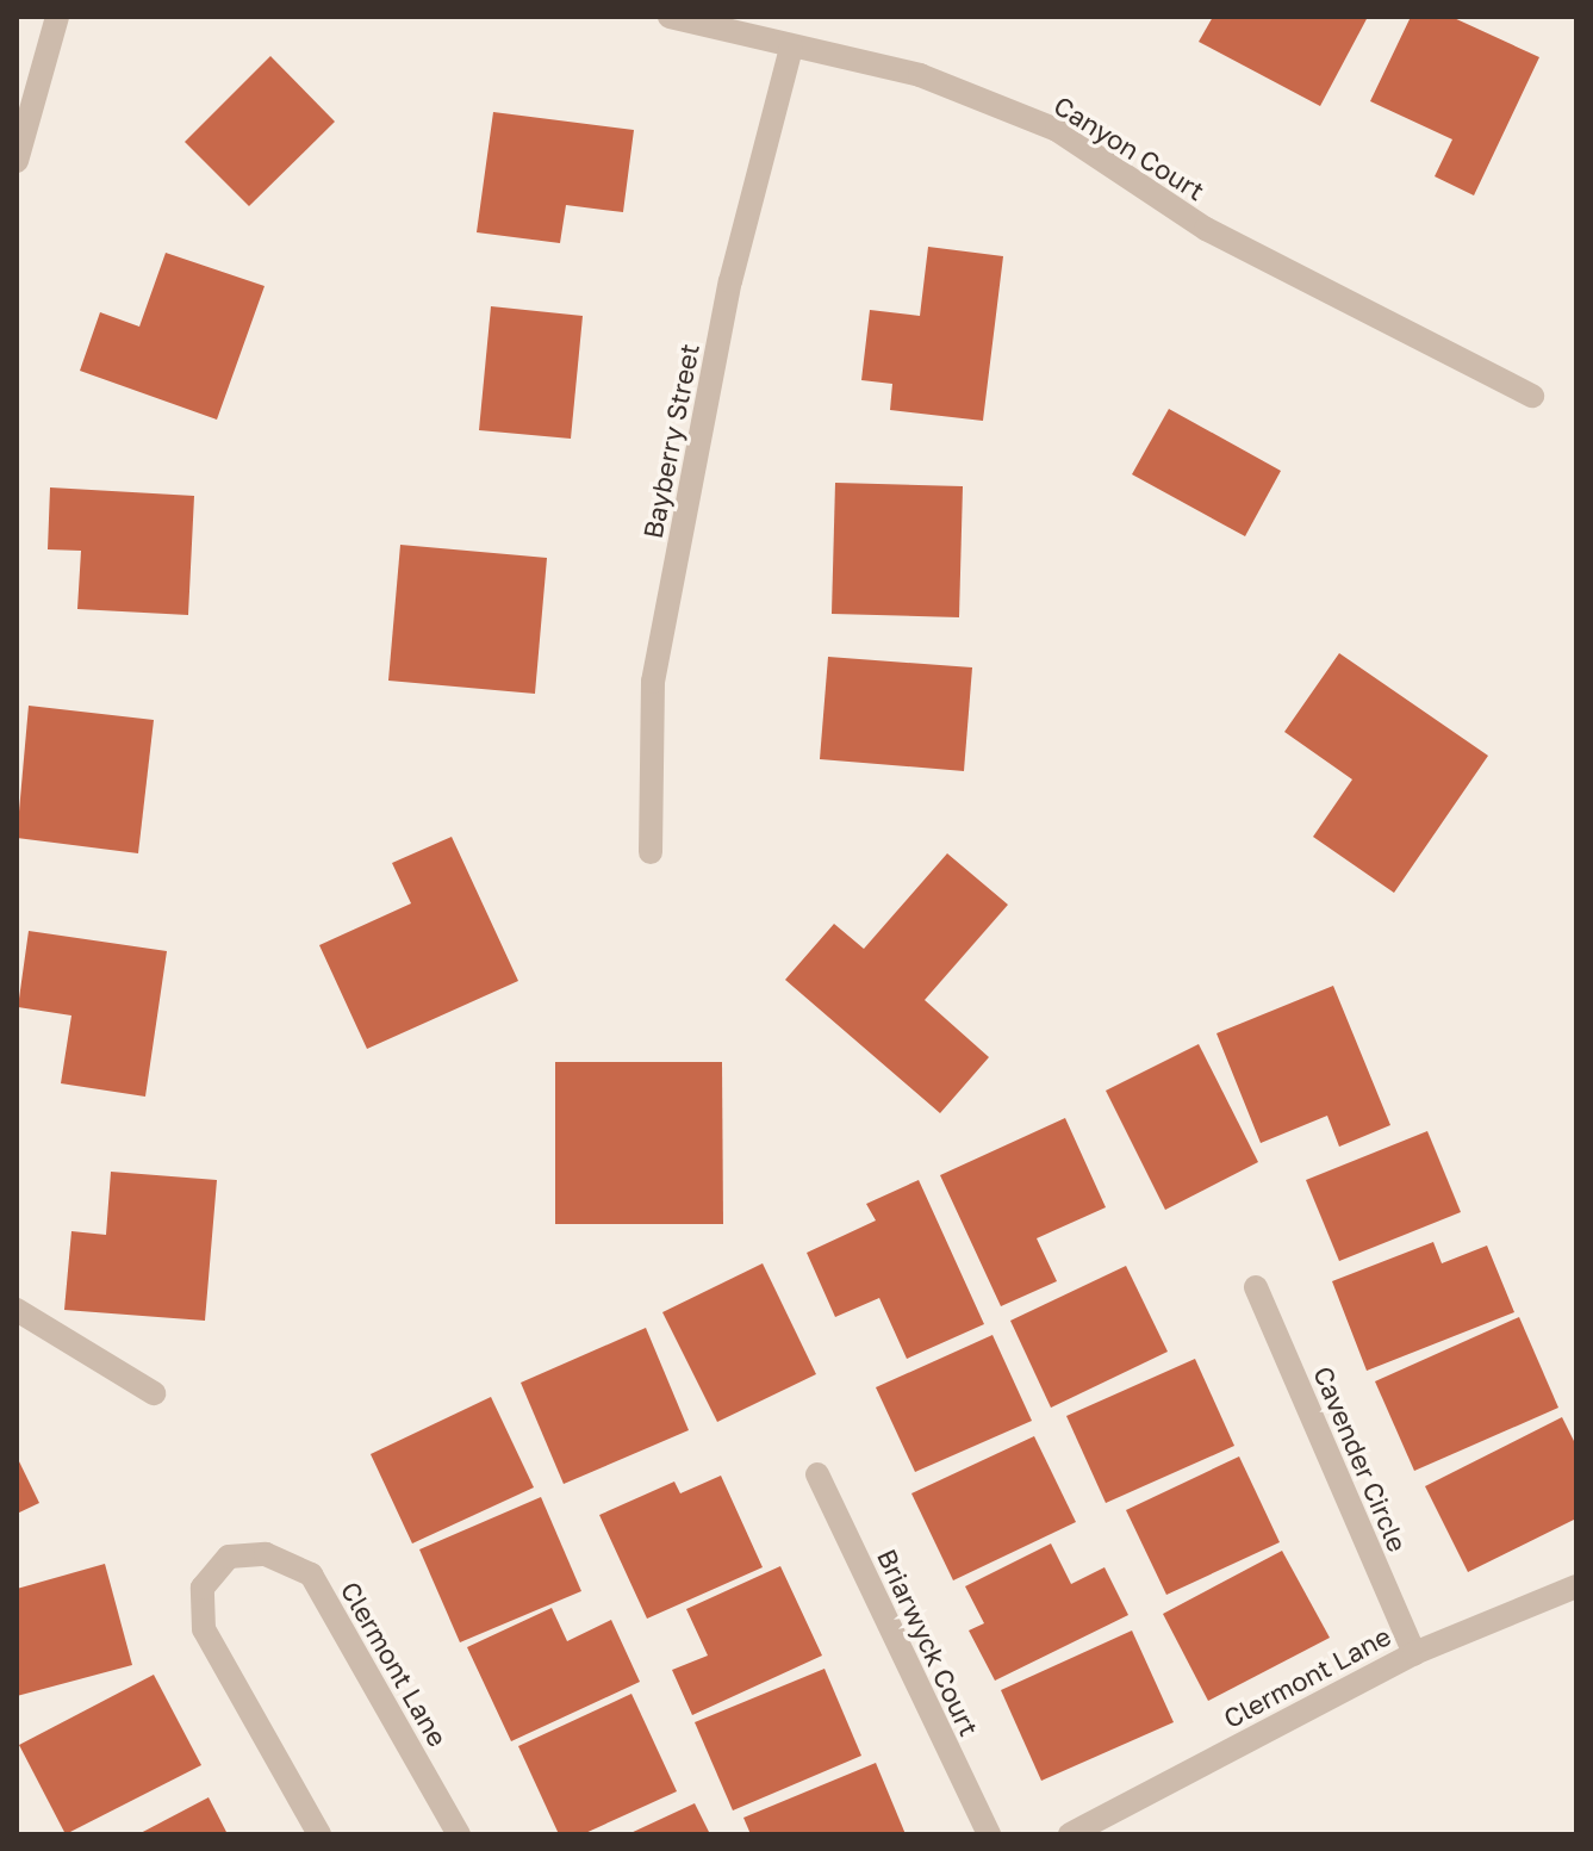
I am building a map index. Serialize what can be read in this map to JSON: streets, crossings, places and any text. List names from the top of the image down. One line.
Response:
{"streets":{"street":["Canyon Court","Bayberry Street","Cavender Circle","Briarwyck Court","Clermont Lane"]},"crossings":[["Canyon Court","Bayberry Street"],["Cavender Circle","Clermont Lane"]]}
